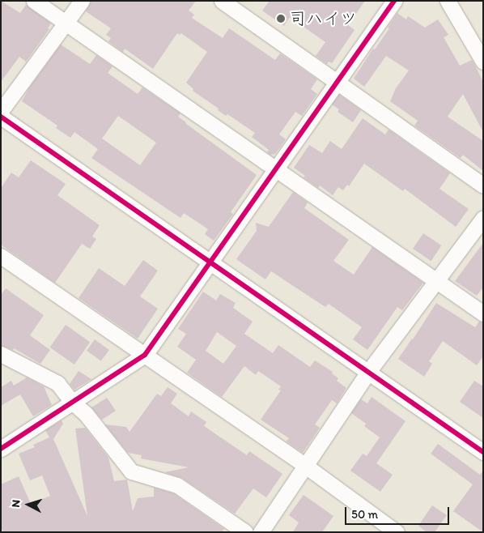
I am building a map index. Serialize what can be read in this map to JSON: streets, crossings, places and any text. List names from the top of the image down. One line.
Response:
{"places":["司ハイツ"],"scale_bar":"50 m","north":"left"}
